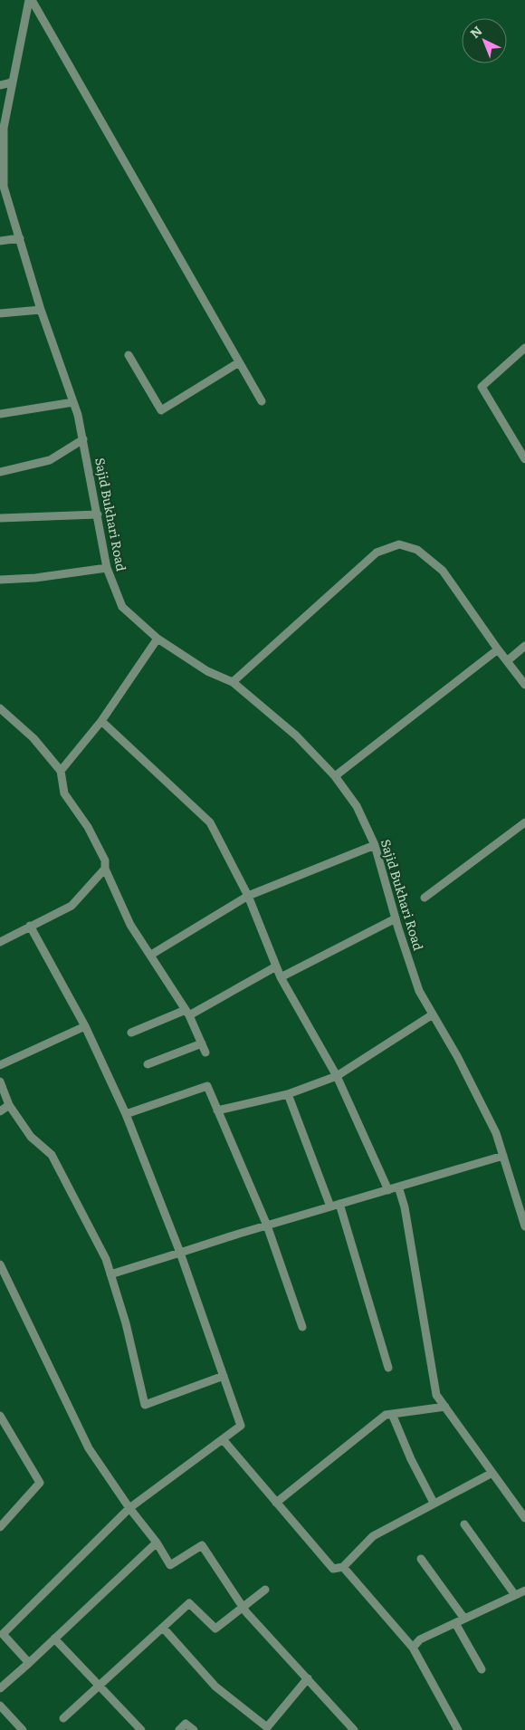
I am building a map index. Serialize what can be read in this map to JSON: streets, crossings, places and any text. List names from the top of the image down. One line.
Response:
{"streets":{"street":["Sajid Bukhari Road"]},"north":"top left"}
